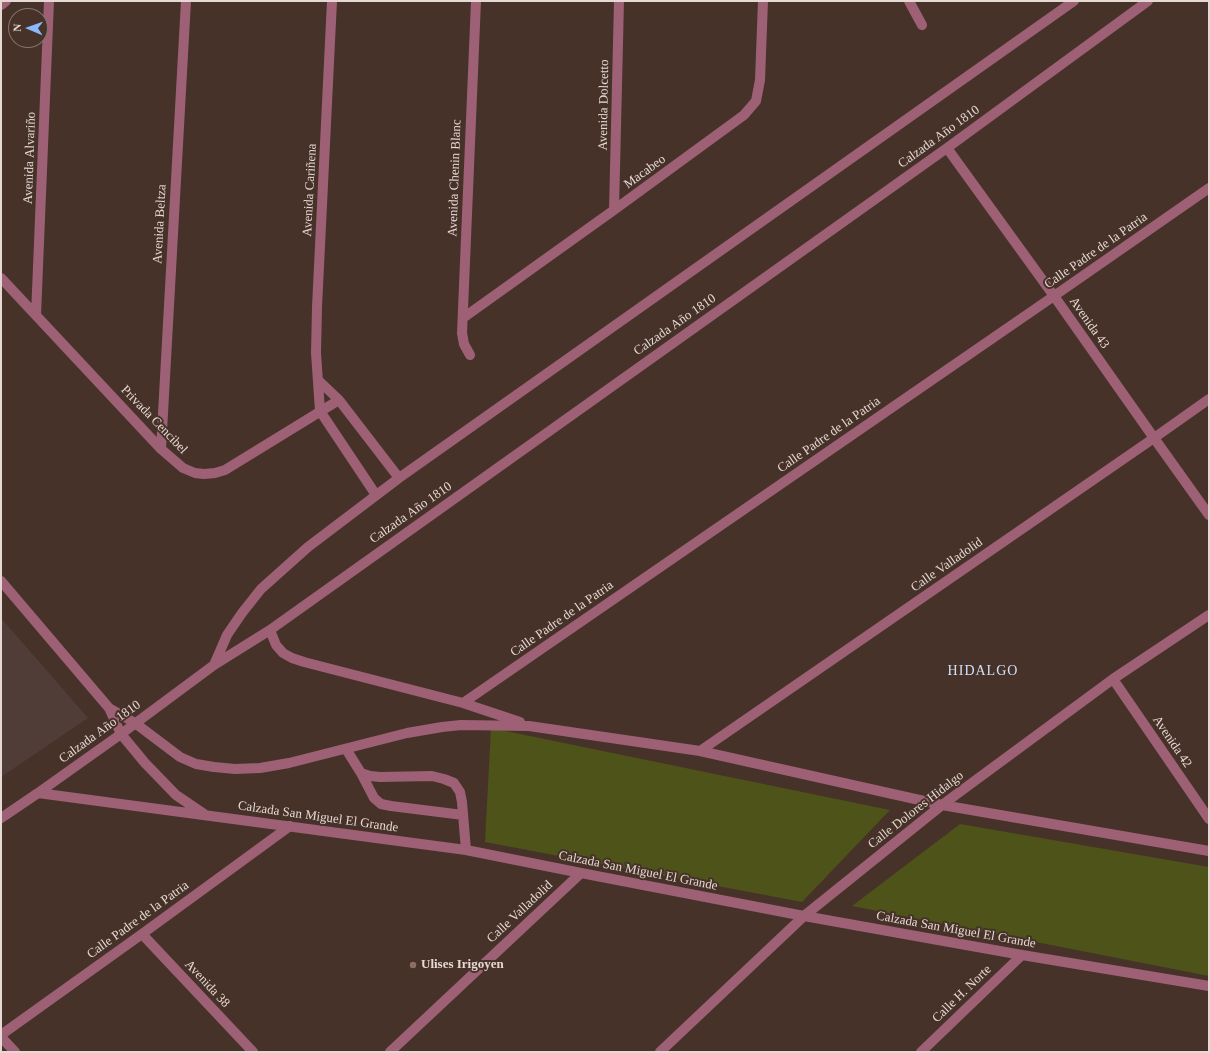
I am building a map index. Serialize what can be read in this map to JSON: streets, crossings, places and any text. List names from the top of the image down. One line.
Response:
{"streets":{"street":["Avenida Dolcetto","Calzada Año 1810","Avenida Alvariño","Macabeo","Avenida Chenin Blanc","Avenida Cariñena","Avenida Beltza","Calle Padre de la Patria","Avenida 43","Privada Cencibel","Calle Valladolid","Avenida 42","Calle Dolores Hidalgo","Calzada San Miguel El Grande","Avenida 38","Calle H. Norte"]},"crossings":[["Avenida Dolcetto","Macabeo"],["Calzada Año 1810","Avenida Cariñena"],["Calzada Año 1810","Avenida 43"],["Calzada Año 1810","Calzada San Miguel El Grande"],["Avenida Alvariño","Privada Cencibel"],["Macabeo","Avenida Chenin Blanc"],["Avenida Cariñena","Privada Cencibel"],["Avenida Beltza","Privada Cencibel"],["Calle Padre de la Patria","Avenida 43"],["Calle Padre de la Patria","Calzada San Miguel El Grande"],["Calle Padre de la Patria","Avenida 38"],["Avenida 43","Calle Valladolid"],["Calle Valladolid","Calzada San Miguel El Grande"],["Avenida 42","Calle Dolores Hidalgo"],["Calle Dolores Hidalgo","Calzada San Miguel El Grande"],["Calzada San Miguel El Grande","Calle H. Norte"]],"districts":["HIDALGO"],"places":["Ulises Irigoyen"],"north":"left"}
